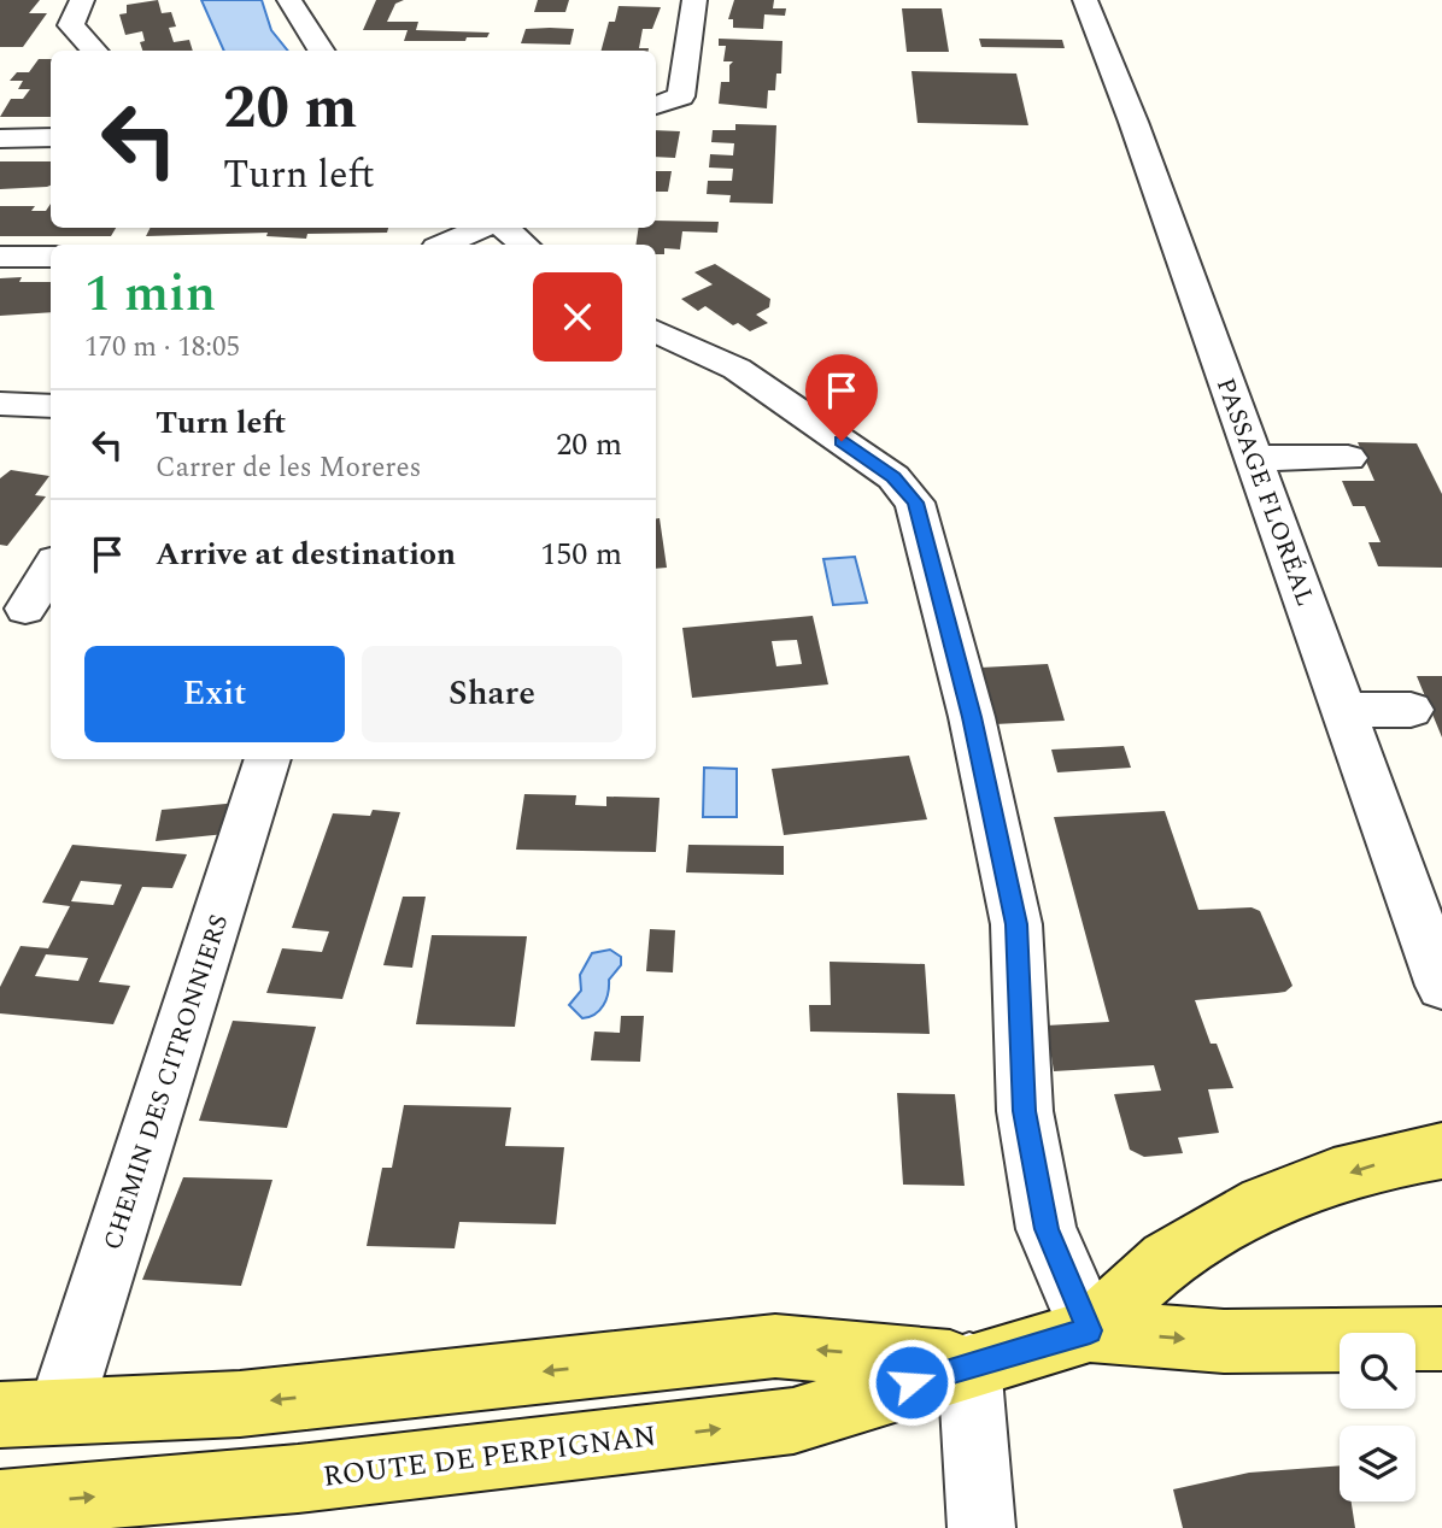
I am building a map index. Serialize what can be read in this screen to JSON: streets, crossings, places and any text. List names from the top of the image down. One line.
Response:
{"streets":{"main road":["ROUTE DE PERPIGNAN"],"street":["PASSAGE FLORÉAL","CHEMIN DES CITRONNIERS"]},"crossings":[["CHEMIN DES CITRONNIERS","ROUTE DE PERPIGNAN"]],"page":{"turn":["20 m","Turn left"],"heading":["1 min","170 m · 18:05"],"list":[{"name":"Turn left","note":"Carrer de les Moreres","value":"20 m"},{"name":"Arrive at destination","value":"150 m"}],"buttons":["Exit","Share"]}}
